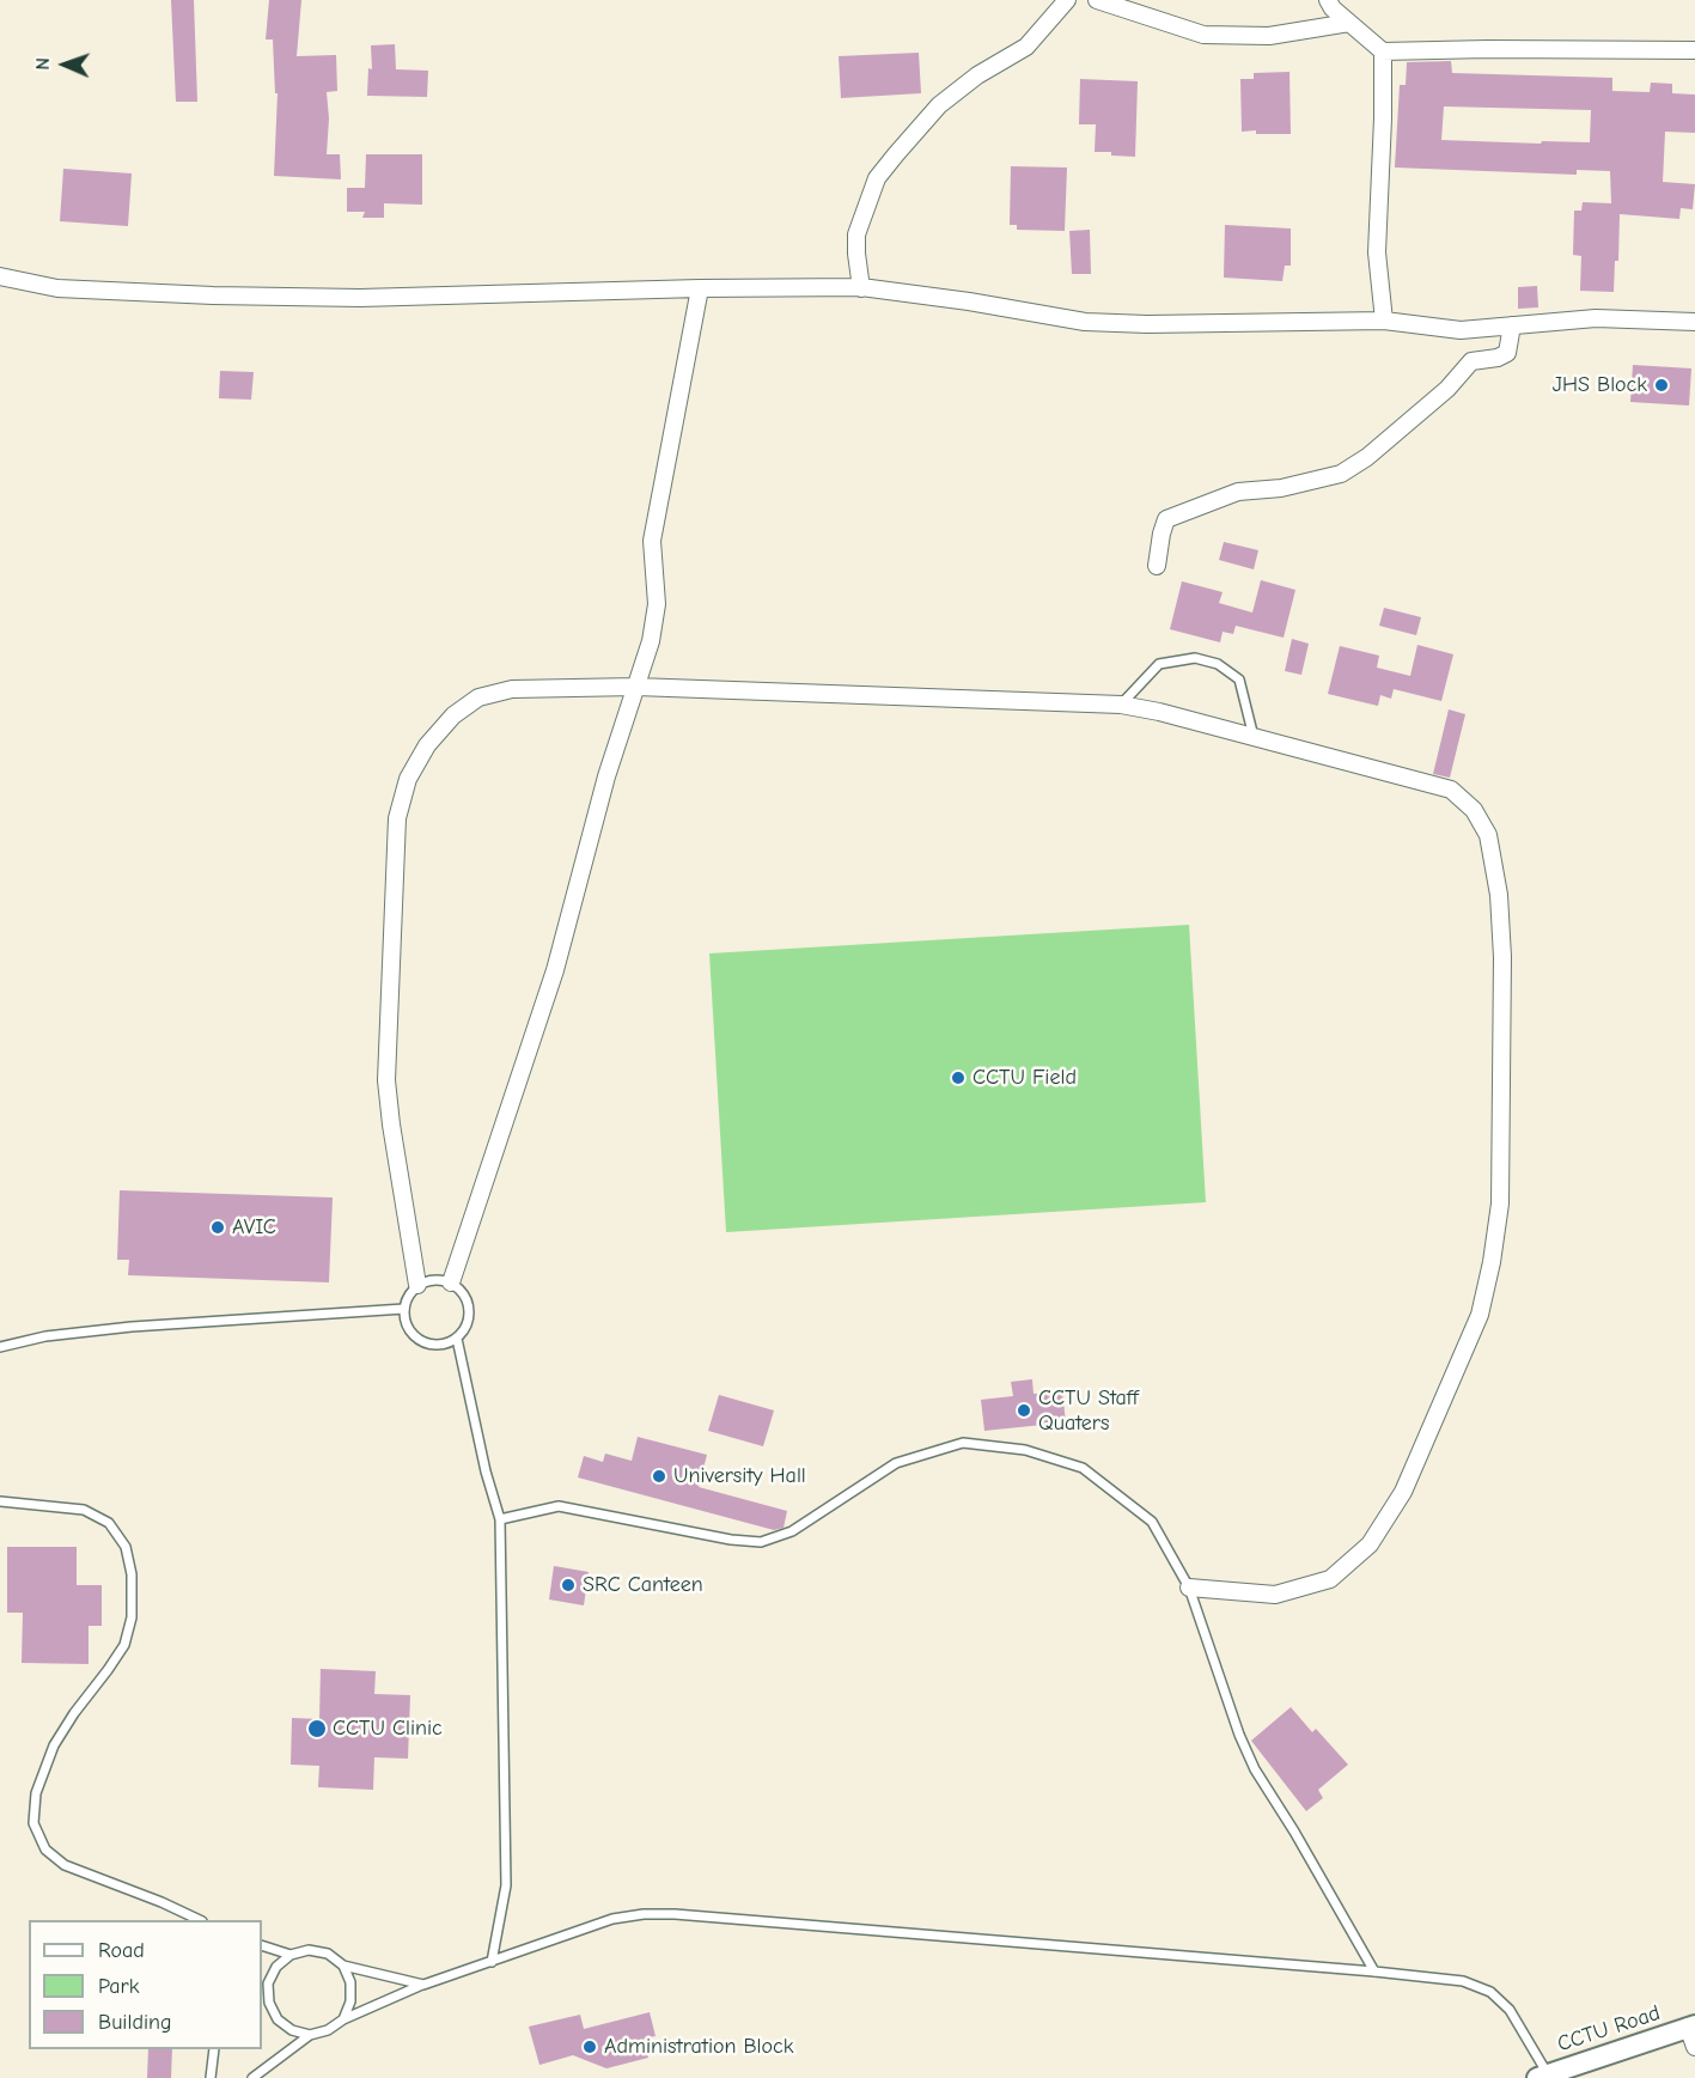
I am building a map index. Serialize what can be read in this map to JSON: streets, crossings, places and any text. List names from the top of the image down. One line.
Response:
{"streets":{"street":["CCTU Road"]},"places":["JHS Block","CCTU Field","AVIC","CCTU Staff Quaters","University Hall","SRC Canteen","CCTU Clinic","Administration Block"],"legend":["Road","Park","Building"],"north":"left"}
